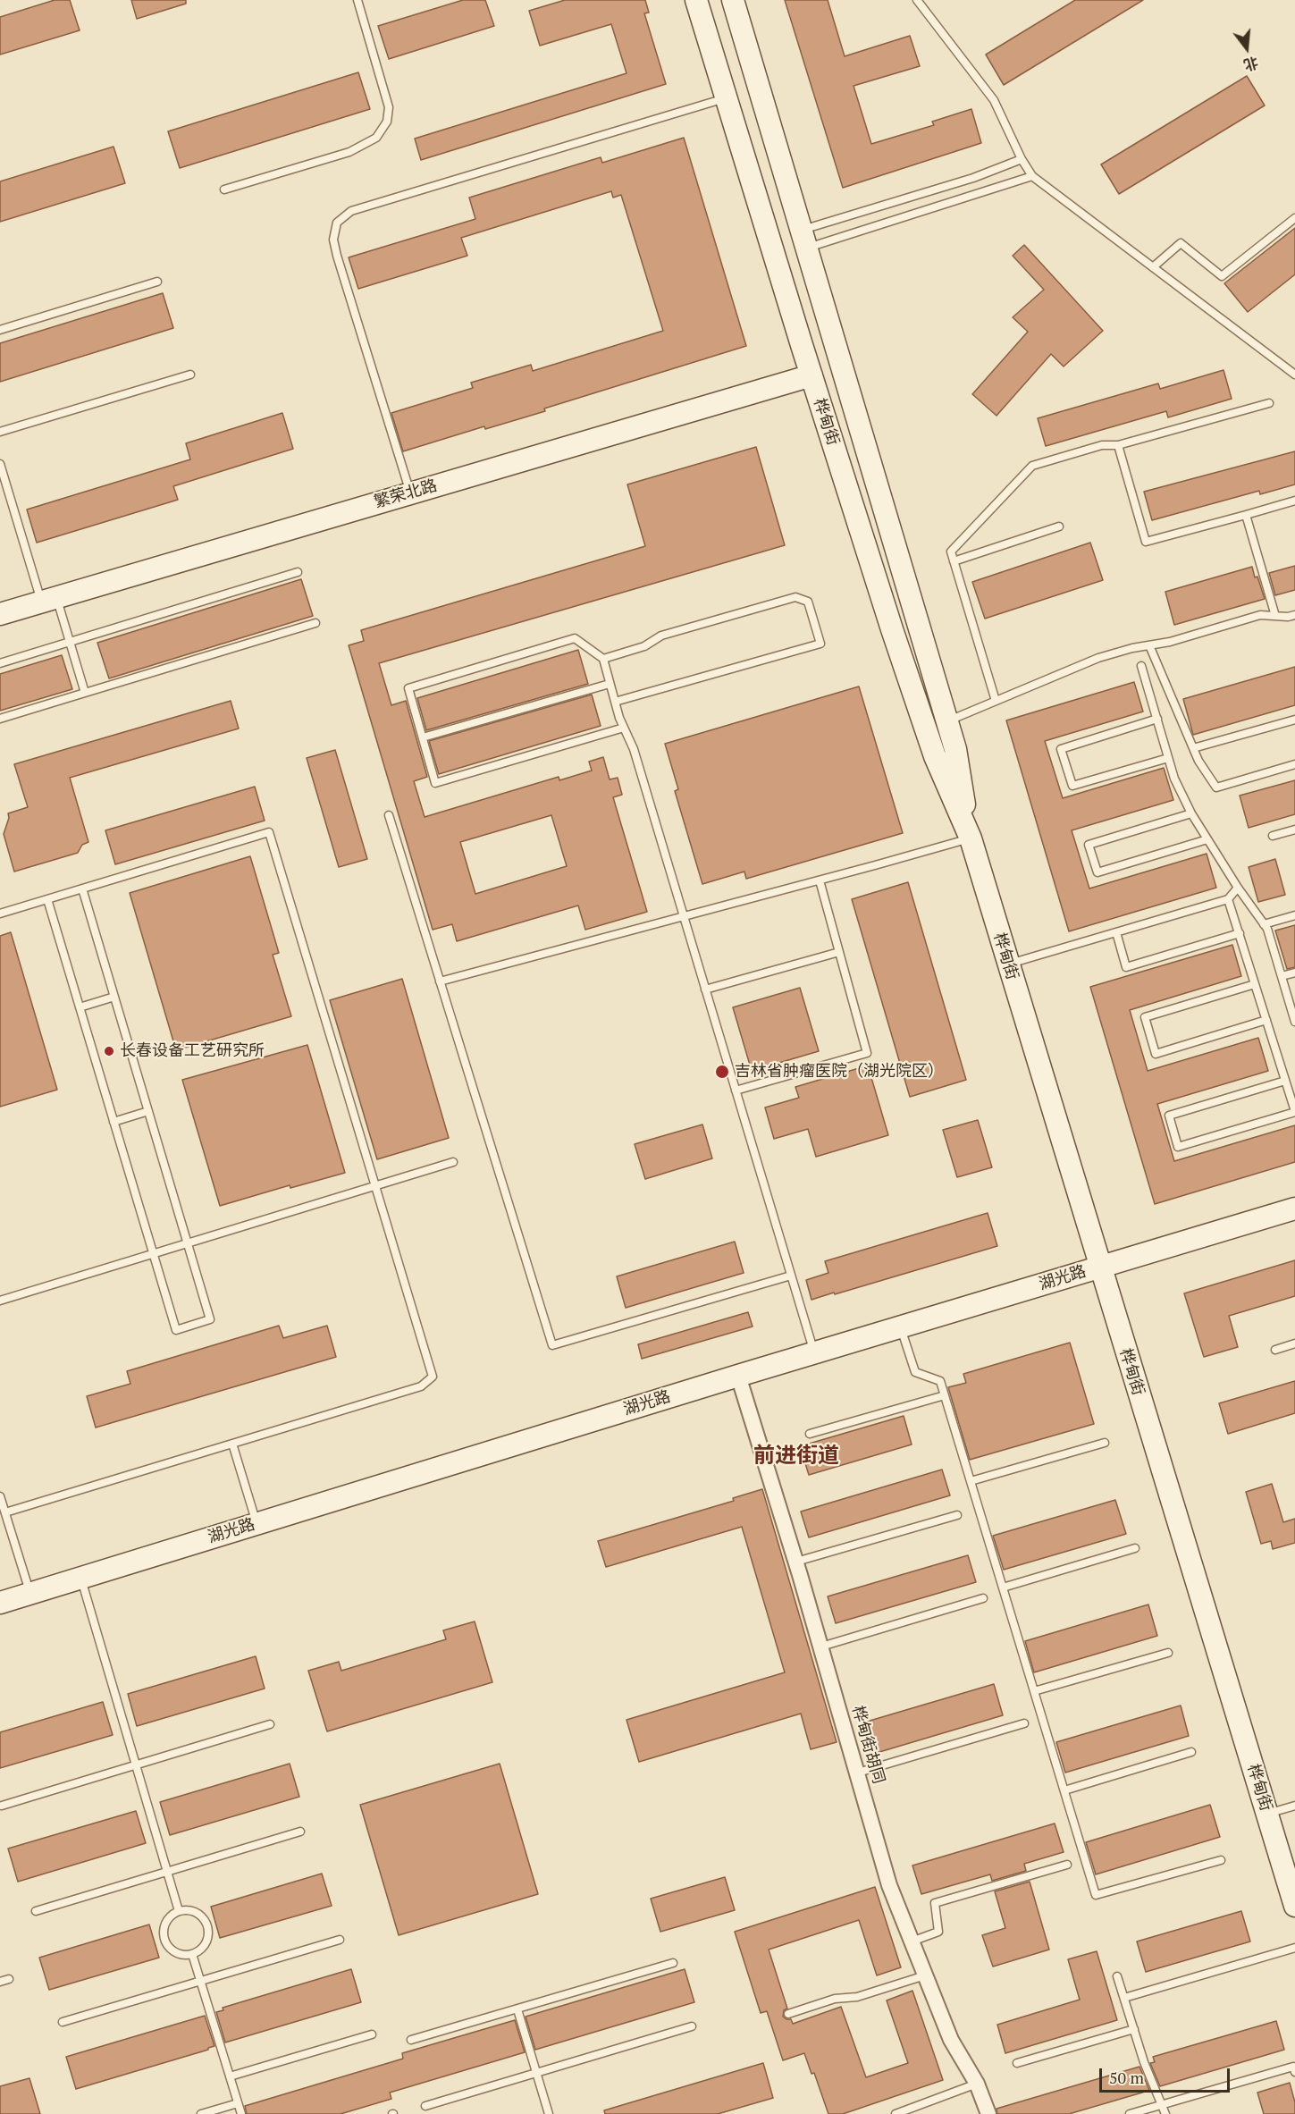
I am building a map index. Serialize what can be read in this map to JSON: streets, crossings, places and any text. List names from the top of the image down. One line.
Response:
{"streets":{"street":["桦甸街","繁荣北路","湖光路","桦甸街胡同"]},"crossings":[["桦甸街","繁荣北路"],["桦甸街","湖光路"],["湖光路","桦甸街胡同"]],"districts":["前进街道"],"places":["长春设备工艺研究所","吉林省肿瘤医院（湖光院区）"],"scale_bar":"50 m","north":"bottom"}
